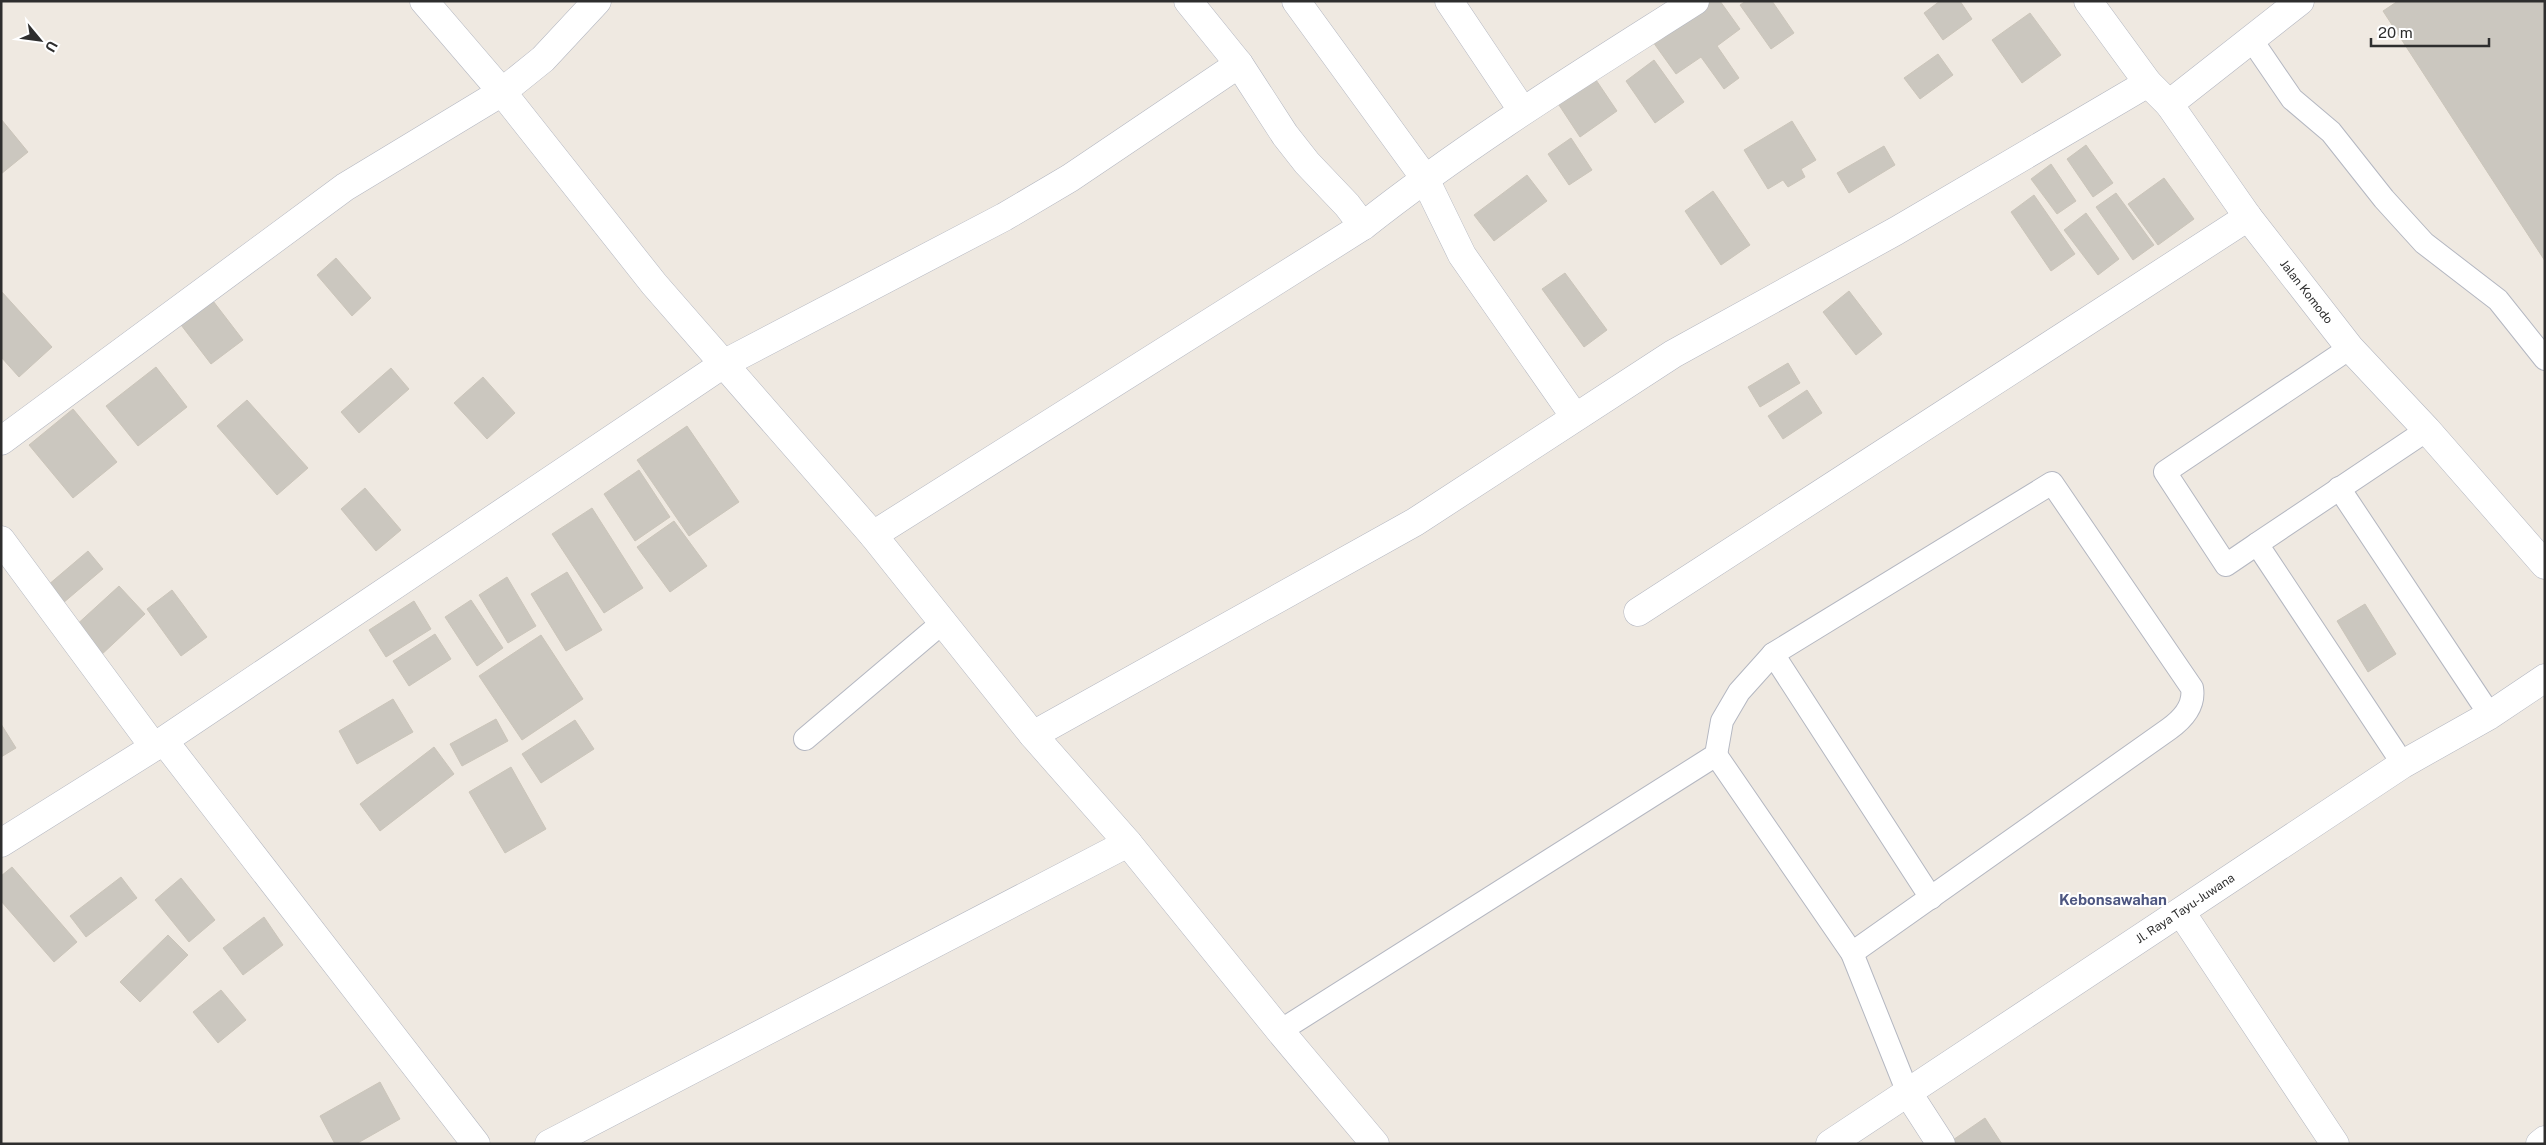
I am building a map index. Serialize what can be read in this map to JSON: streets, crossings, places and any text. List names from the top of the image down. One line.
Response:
{"streets":{"street":["Jalan Komodo","Jl. Raya Tayu-Juwana"]},"districts":["Kebonsawahan"],"scale_bar":"20 m","north":"bottom right"}
